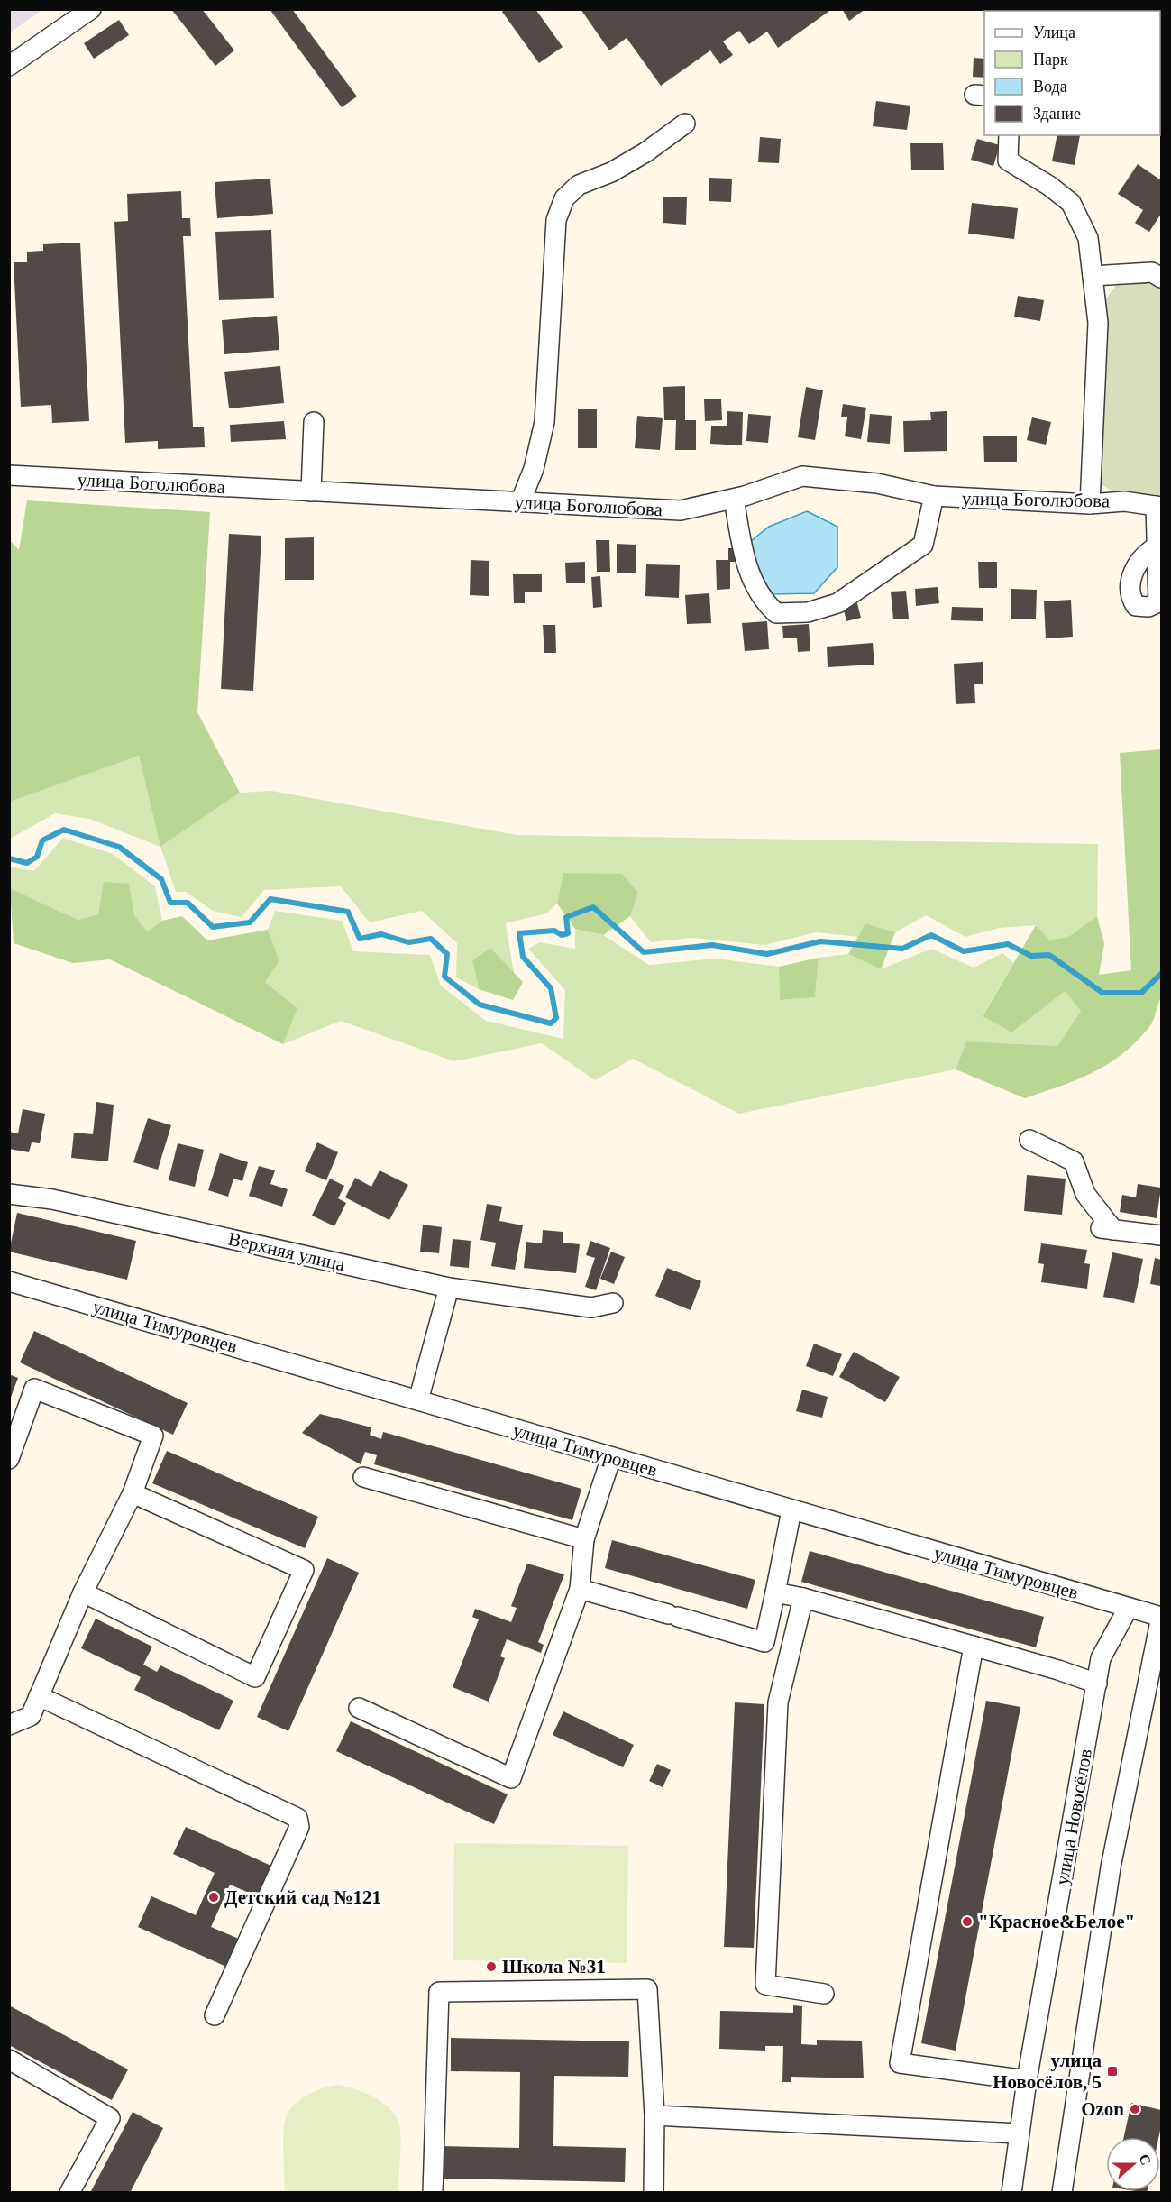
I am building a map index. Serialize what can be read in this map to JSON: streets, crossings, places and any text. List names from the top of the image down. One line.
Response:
{"streets":{"street":["улица Боголюбова","Верхняя улица","улица Тимуровцев","улица Новосёлов"]},"crossings":[["улица Тимуровцев","улица Новосёлов"]],"places":{"other":["Детский сад №121","\"Красное&Белое\"","Школа №31","Ozon"],"transit":["улица Новосёлов, 5"]},"legend":["Улица","Парк","Вода","Здание"],"north":"right"}
